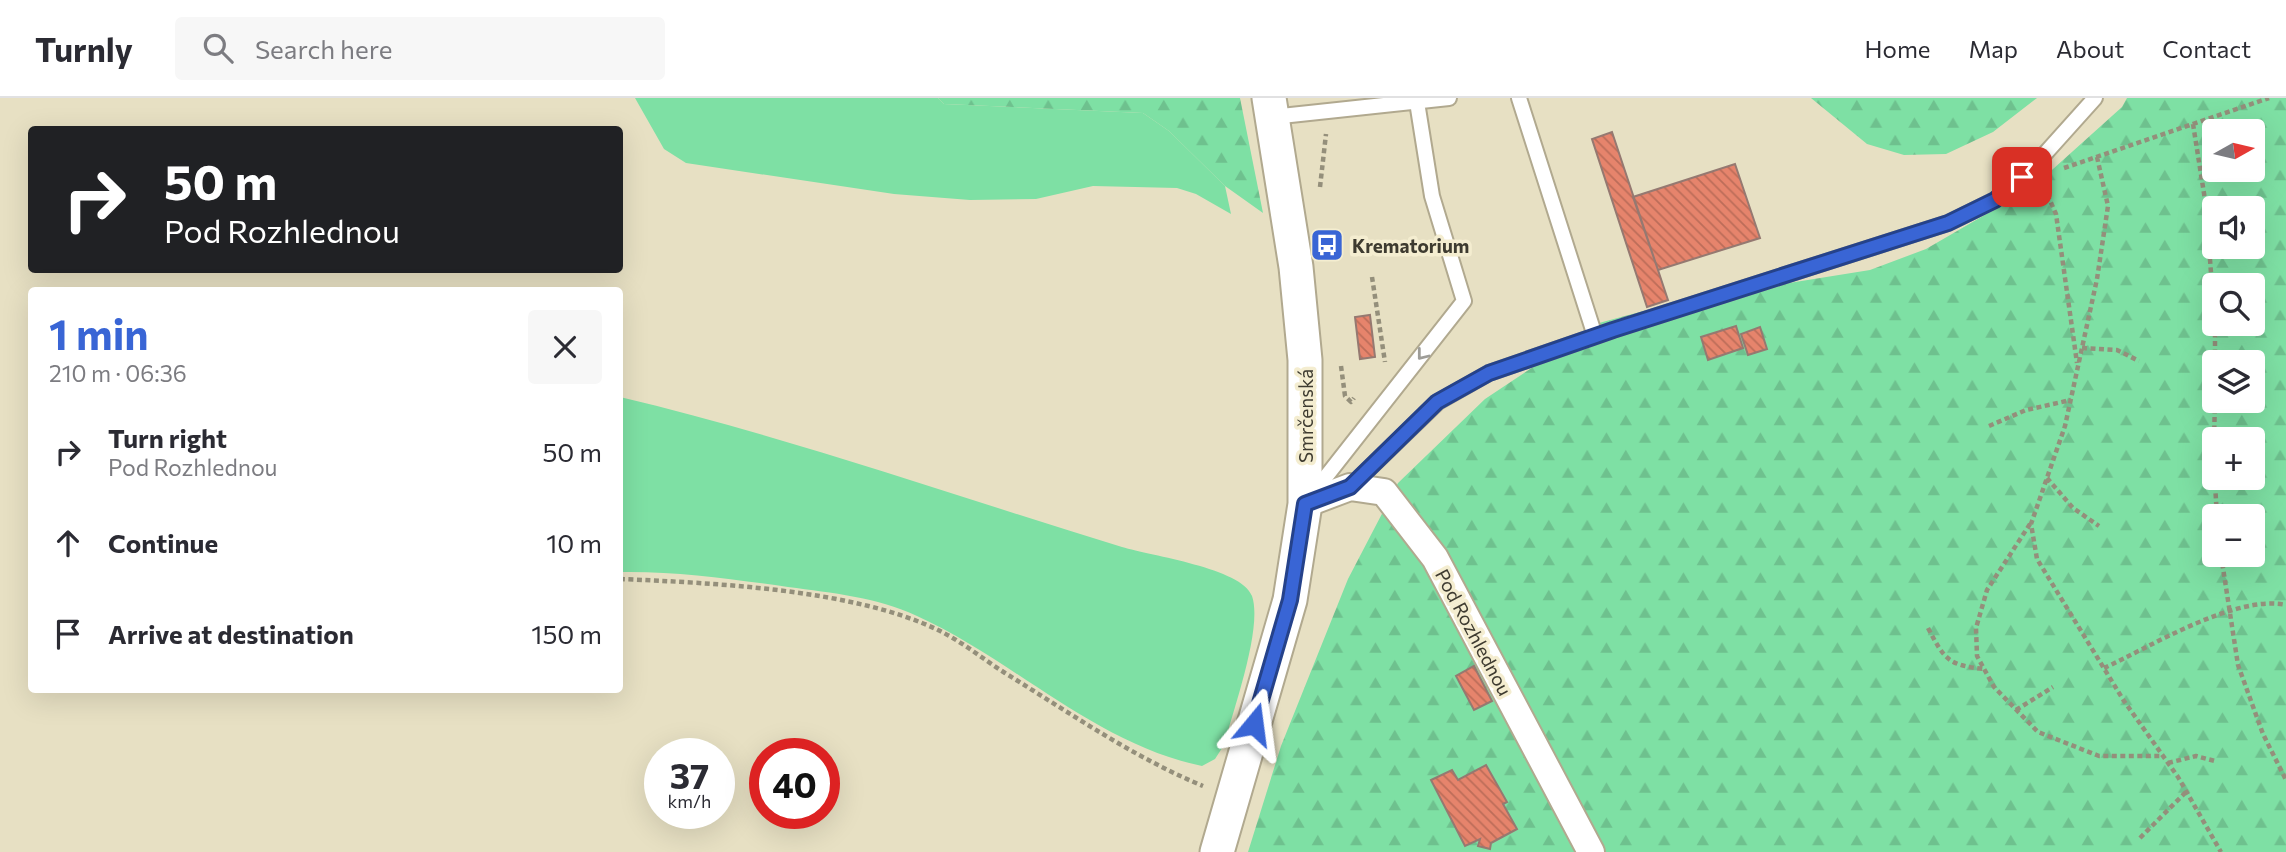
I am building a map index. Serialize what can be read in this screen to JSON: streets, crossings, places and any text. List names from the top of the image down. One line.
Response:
{"streets":{"street":["Smrčenská","Pod Rozhlednou"]},"crossings":[["Smrčenská","Pod Rozhlednou"]],"places":{"bus stop":["Krematorium"]},"north":"right","page":{"header":"Turnly","search":"Search here","nav":["Home","Map","About","Contact"],"map_buttons":["+","−"],"turn":["50 m","Pod Rozhlednou"],"heading":["1 min","210 m · 06:36"],"list":[{"name":"Turn right","note":"Pod Rozhlednou","value":"50 m"},{"name":"Continue","value":"10 m"},{"name":"Arrive at destination","value":"150 m"}],"speed":"37 km/h","limit":"40"}}
